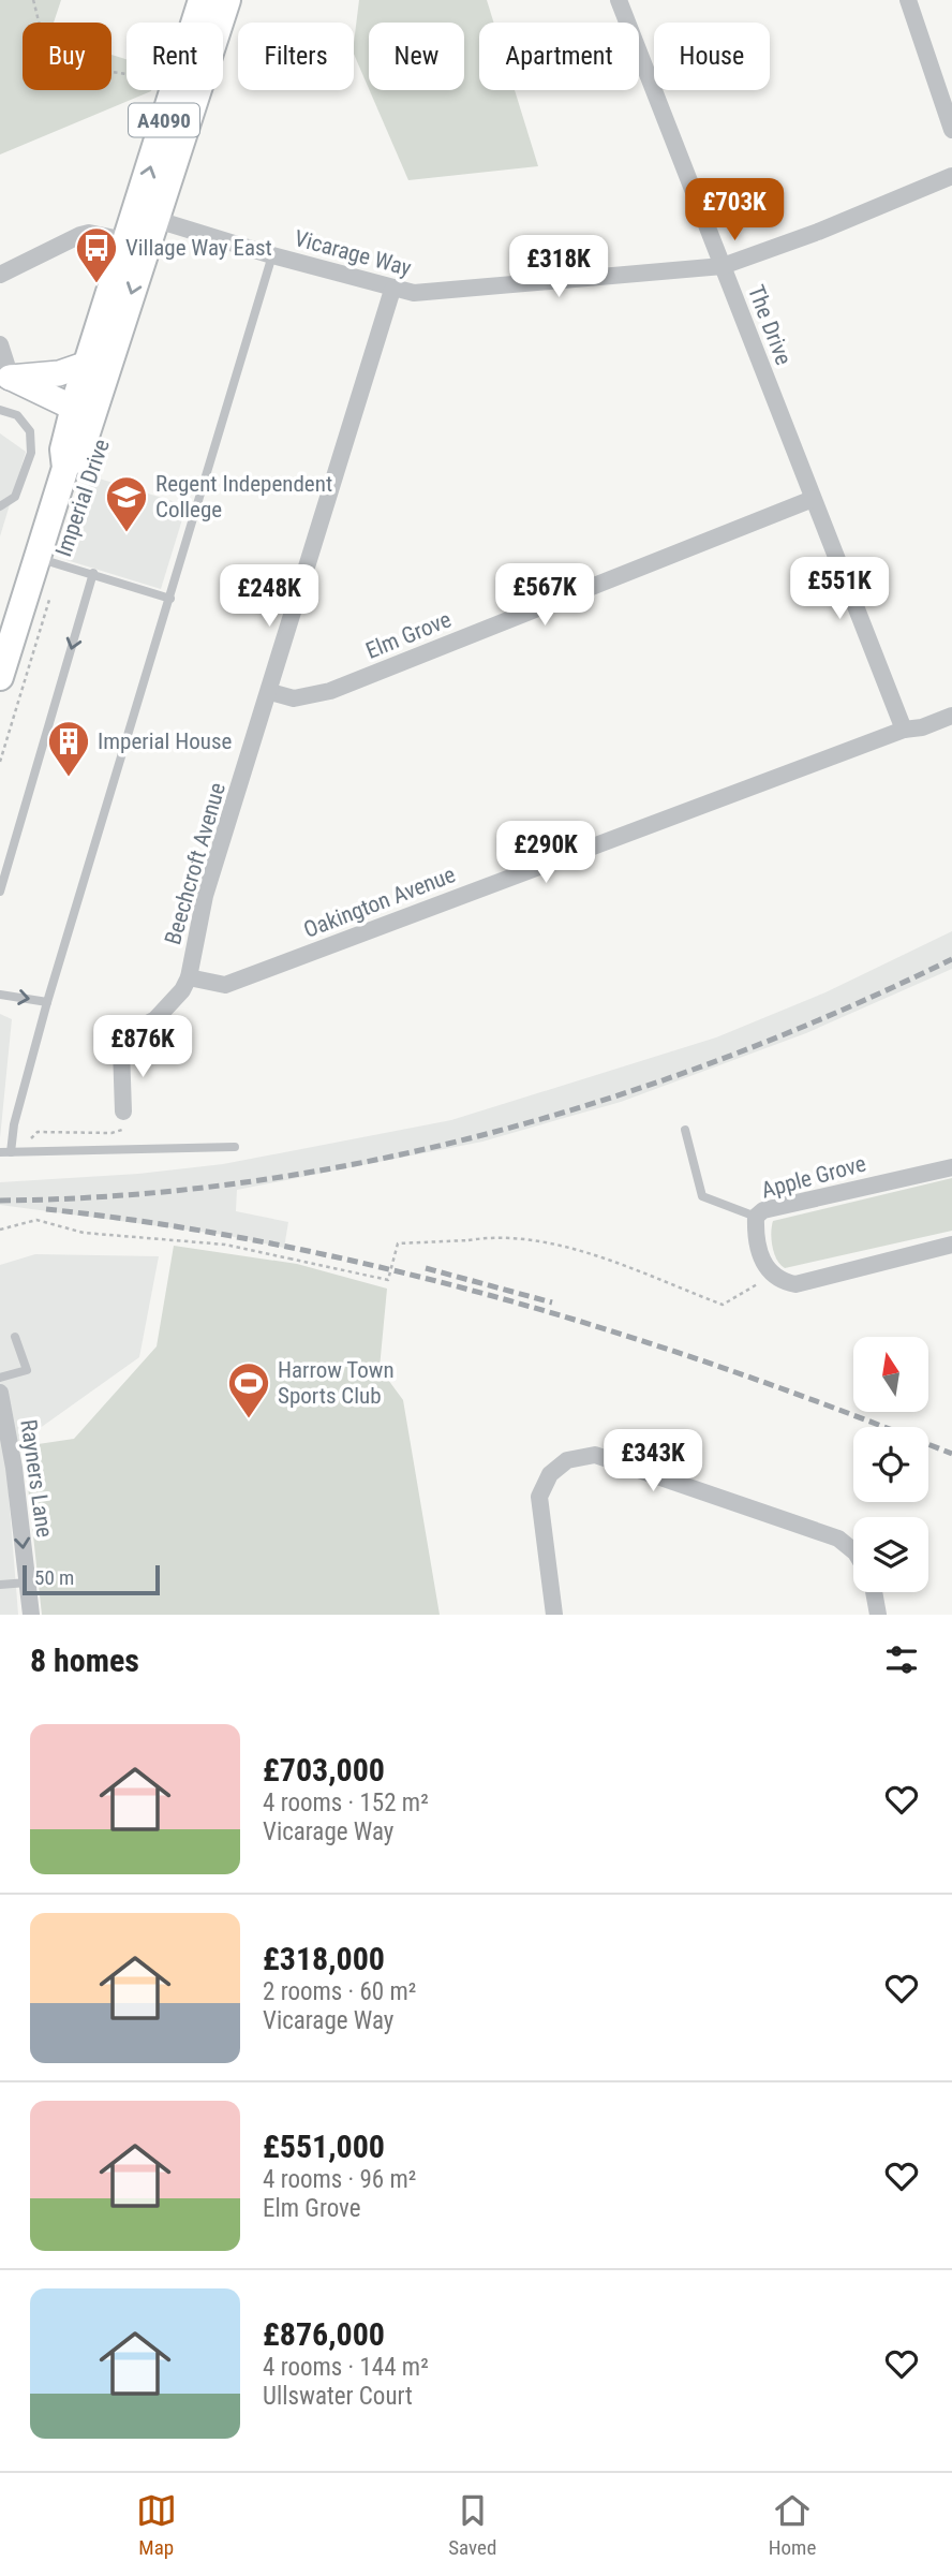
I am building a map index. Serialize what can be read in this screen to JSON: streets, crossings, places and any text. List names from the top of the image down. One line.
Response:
{"streets":{"main road":["A4090","Imperial Drive"],"street":["Vicarage Way","The Drive","Elm Grove","Beechcroft Avenue","Oakington Avenue","Apple Grove","Rayners Lane"]},"crossings":[["Vicarage Way","The Drive"],["Vicarage Way","Imperial Drive"],["Vicarage Way","Beechcroft Avenue"],["The Drive","Elm Grove"],["The Drive","Oakington Avenue"],["Elm Grove","Beechcroft Avenue"],["Beechcroft Avenue","Oakington Avenue"]],"one_way":["Rayners Lane"],"places":{"bus stop":["Village Way East"],"school or university":["Regent Independent College"],"building":["Imperial House"],"sports":["Harrow Town Sports Club"]},"scale_bar":"50 m","north":"top","page":{"chip":["Buy","Rent","Filters","New","Apartment","House"],"price":["£703K","£318K","£551K","£567K","£248K","£290K","£876K","£343K"],"scale":"50 m","heading":"8 homes","list":[{"name":"£703,000","note":"4 rooms · 152 m² · Vicarage Way"},{"name":"£318,000","note":"2 rooms · 60 m² · Vicarage Way"},{"name":"£551,000","note":"4 rooms · 96 m² · Elm Grove"},{"name":"£876,000","note":"4 rooms · 144 m² · Ullswater Court"}],"tabs":["Map","Saved","Home"]}}
